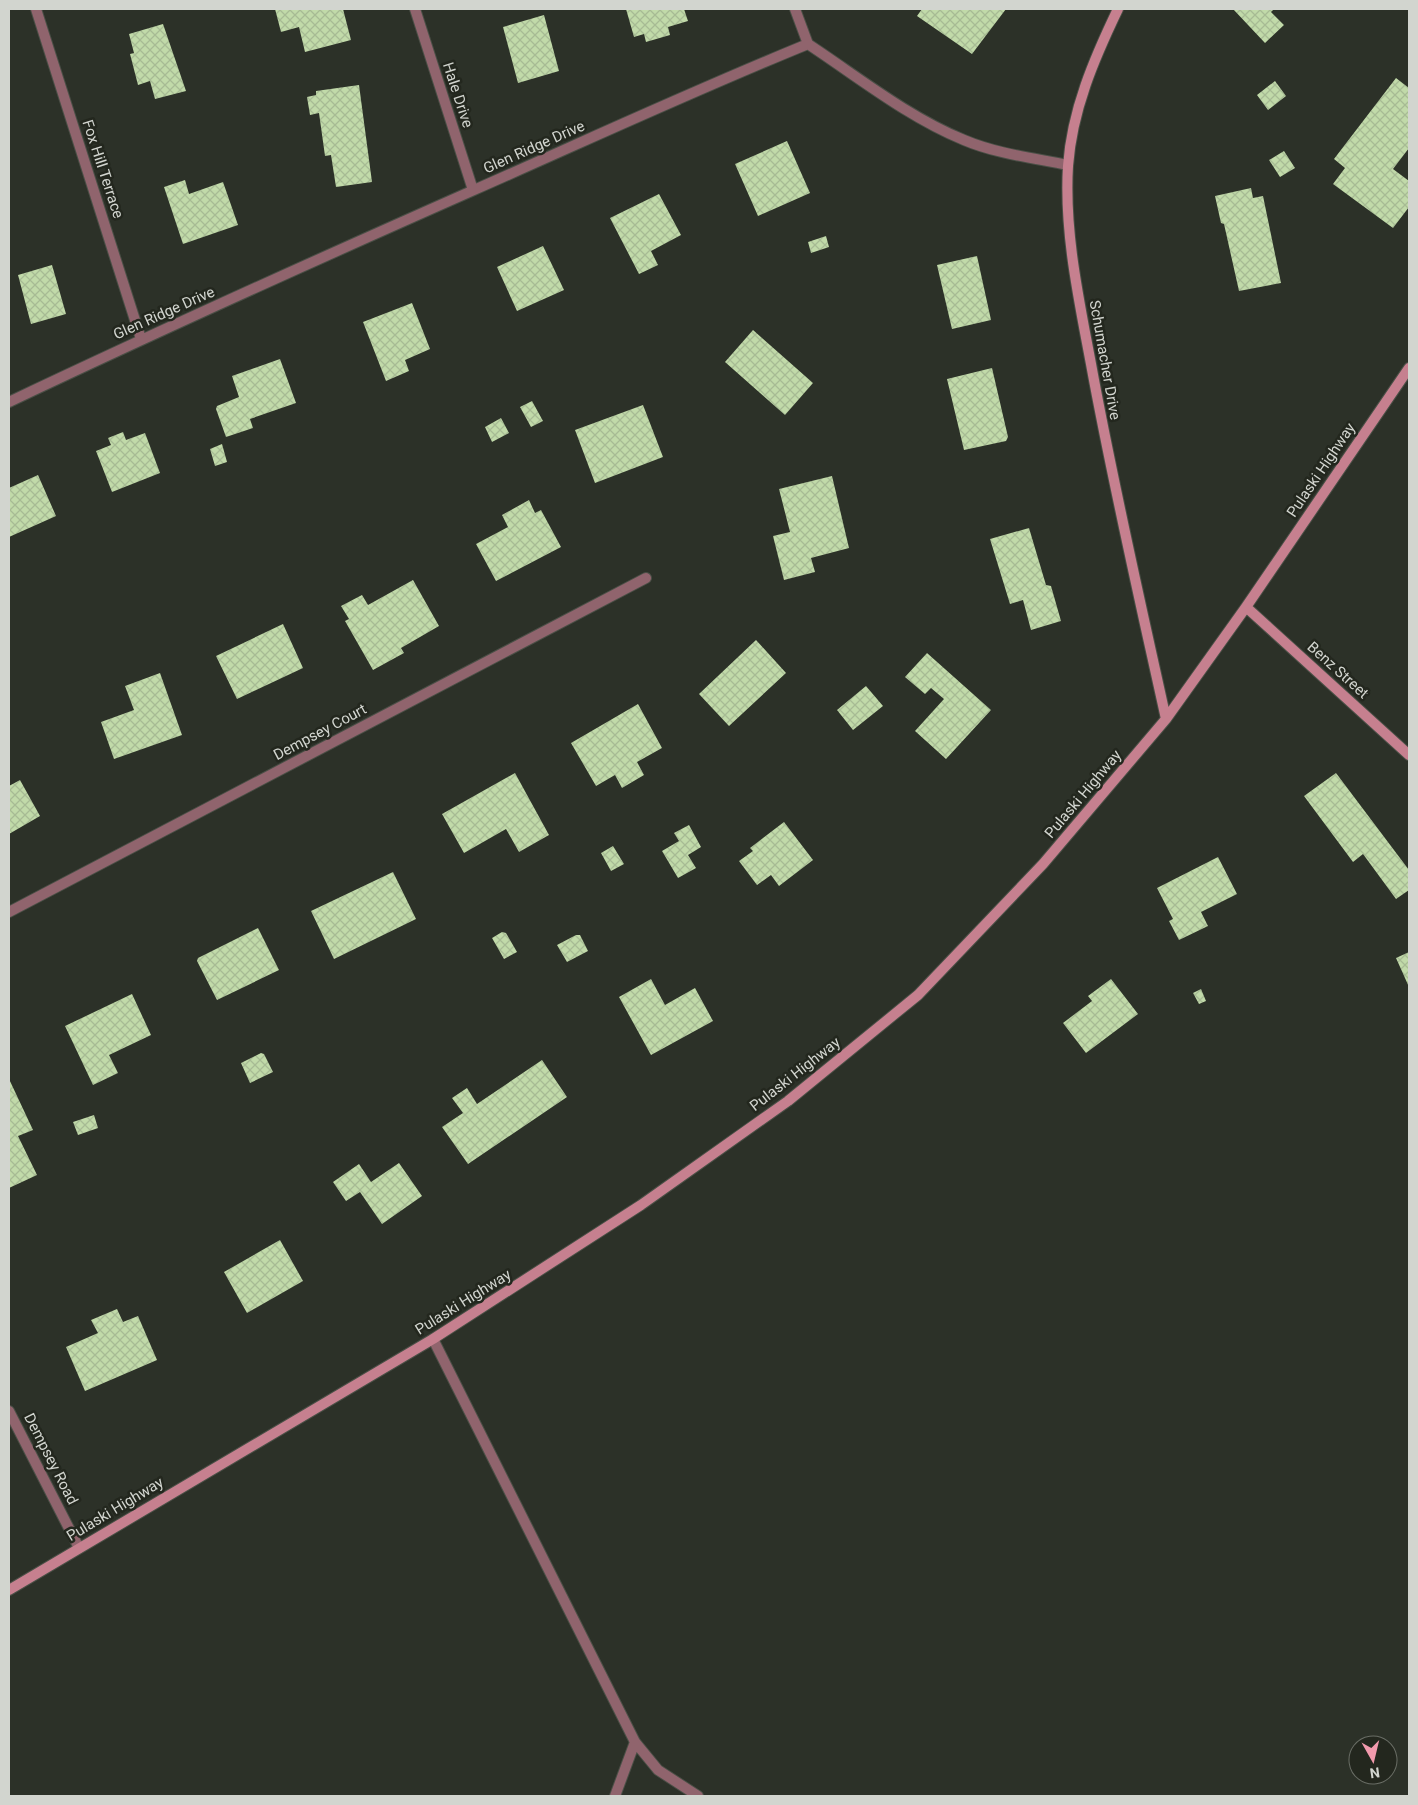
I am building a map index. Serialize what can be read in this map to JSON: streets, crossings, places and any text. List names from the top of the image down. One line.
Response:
{"streets":{"main road":["Schumacher Drive","Pulaski Highway","Benz Street"],"street":["Hale Drive","Glen Ridge Drive","Fox Hill Terrace","Dempsey Court","Dempsey Road"]},"crossings":[["Hale Drive","Glen Ridge Drive"],["Glen Ridge Drive","Fox Hill Terrace"],["Schumacher Drive","Pulaski Highway"],["Pulaski Highway","Benz Street"],["Pulaski Highway","Dempsey Road"]],"north":"bottom"}
